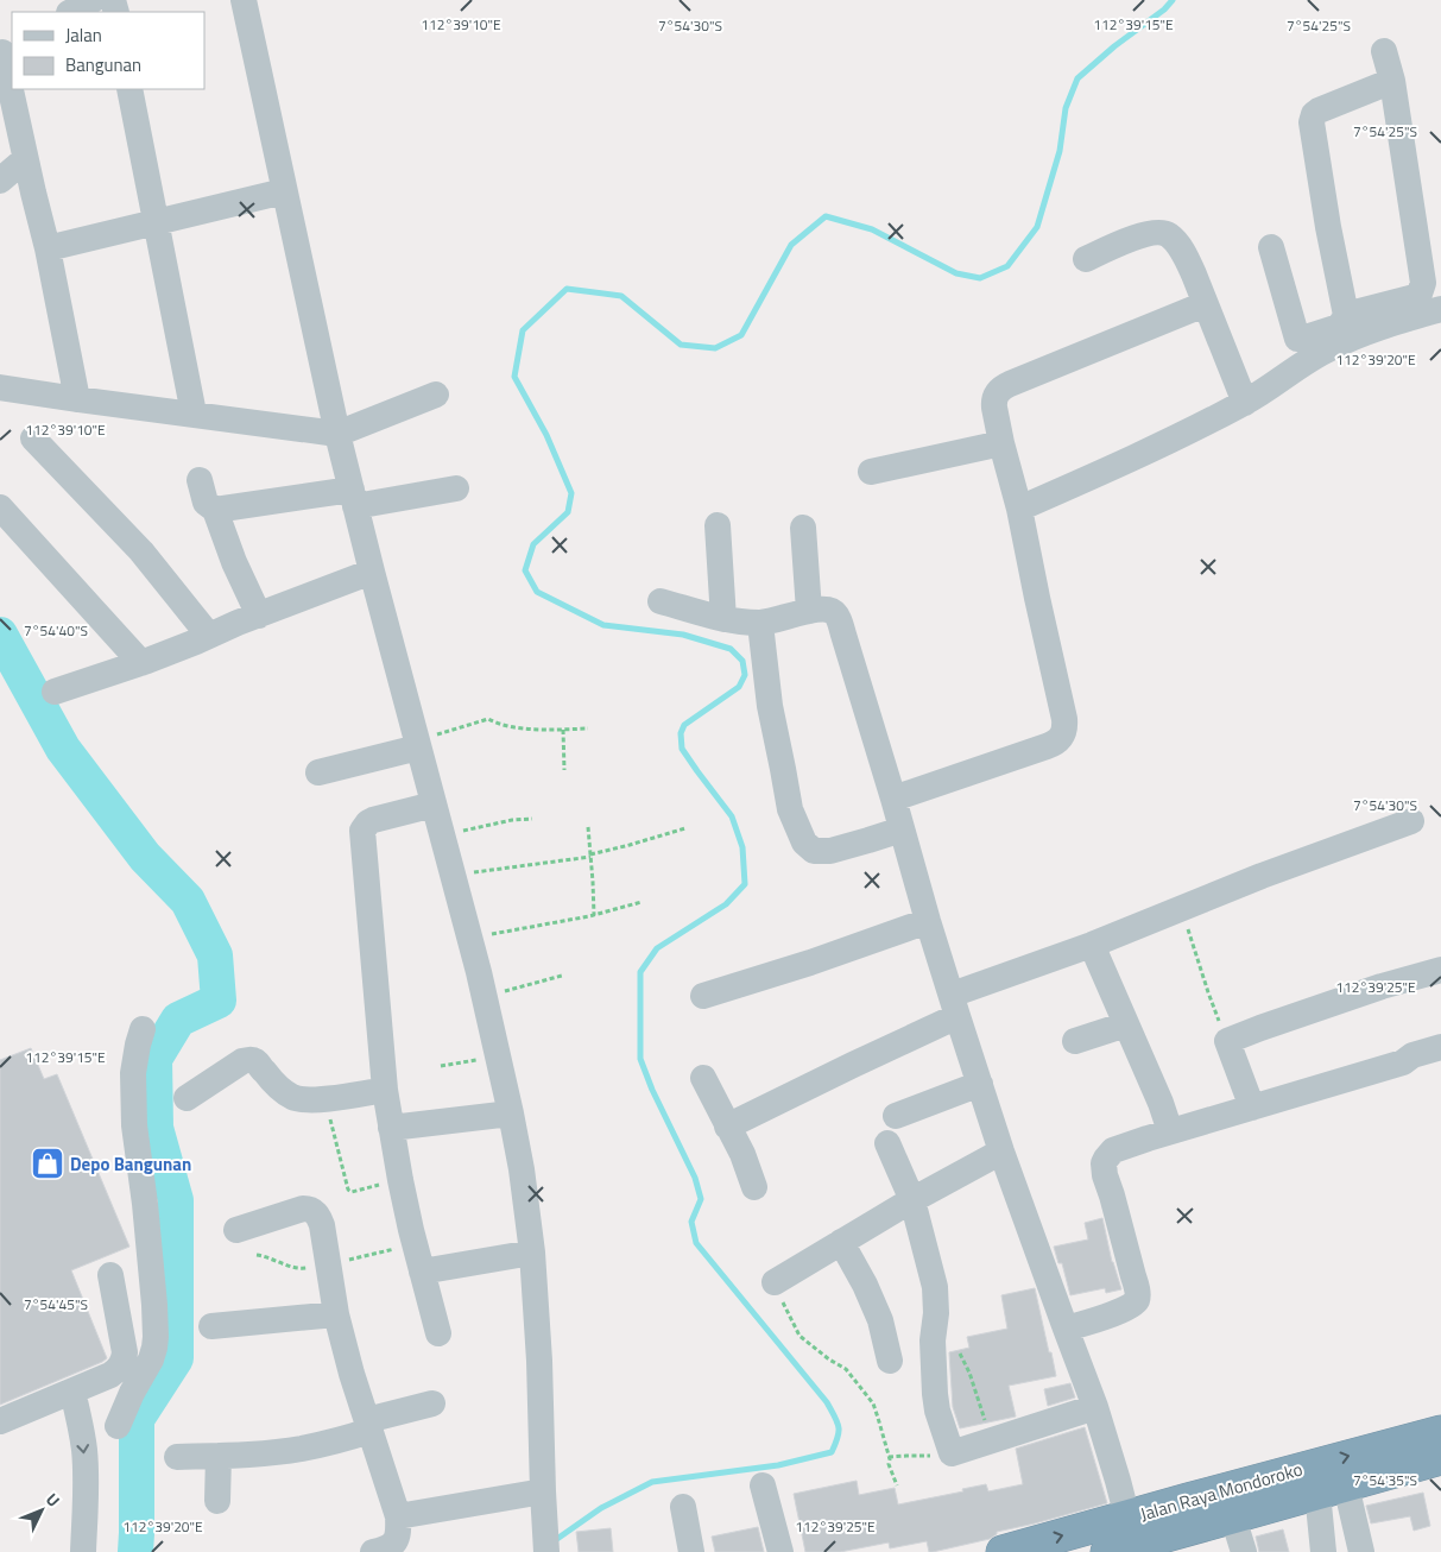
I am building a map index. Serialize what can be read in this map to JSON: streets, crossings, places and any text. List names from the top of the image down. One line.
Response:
{"streets":{"highway":["Jalan Raya Mondoroko"]},"places":{"shop":["Depo Bangunan"]},"legend":["Jalan","Bangunan"],"north":"top right","coordinates":["112°39'10\"E","112°39'15\"E","7°54'30\"S","7°54'25\"S","112°39'20\"E","7°54'40\"S","112°39'25\"E","7°54'45\"S","7°54'35\"S"]}
